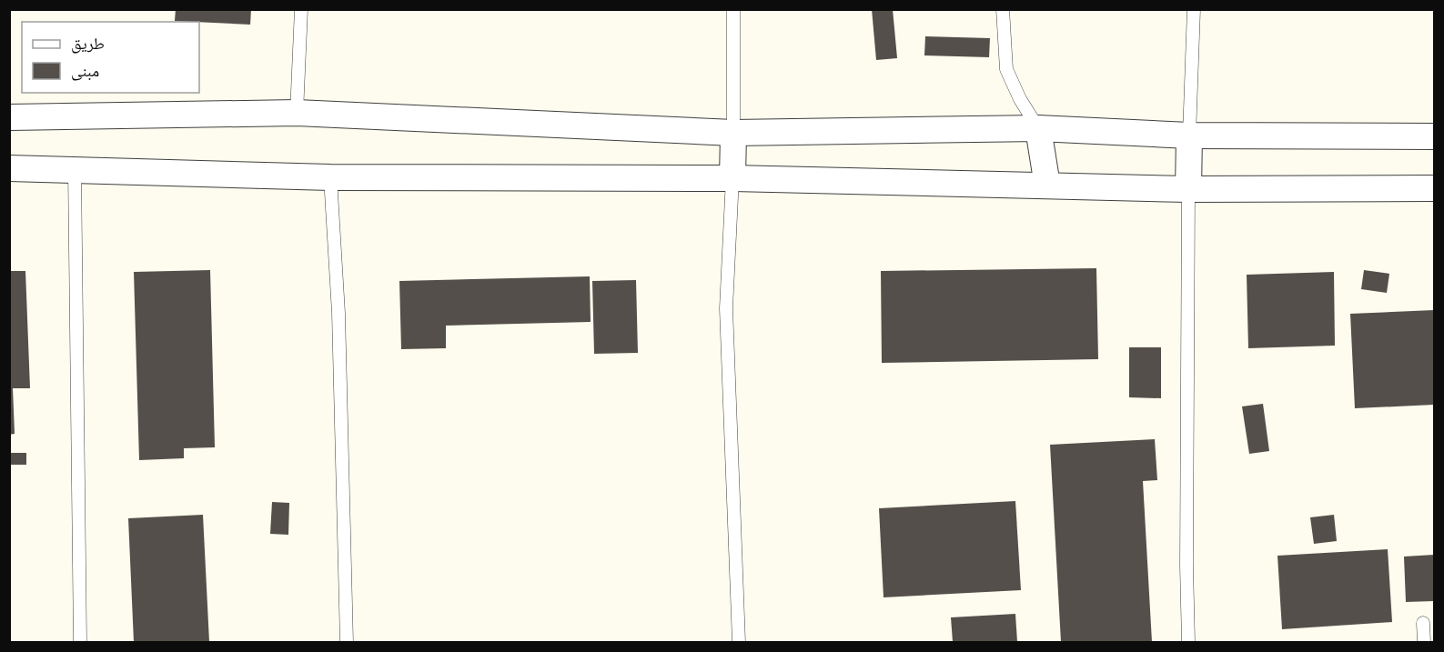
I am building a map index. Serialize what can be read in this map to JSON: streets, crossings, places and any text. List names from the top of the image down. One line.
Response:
{"legend":["طريق","مبنى"]}
